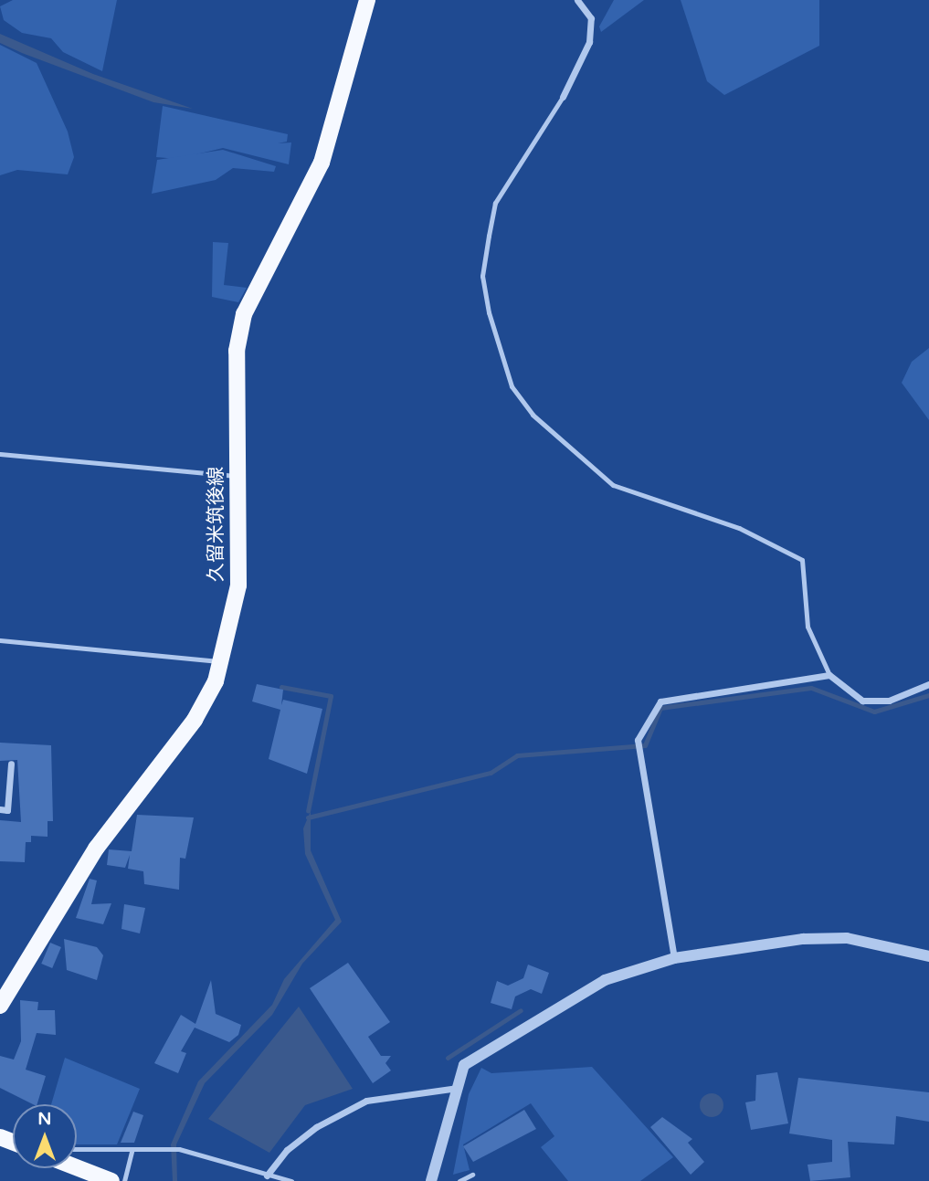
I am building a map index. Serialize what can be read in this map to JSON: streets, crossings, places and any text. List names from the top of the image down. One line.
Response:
{"streets":{"main road":["久留米筑後線"]},"north":"top"}
